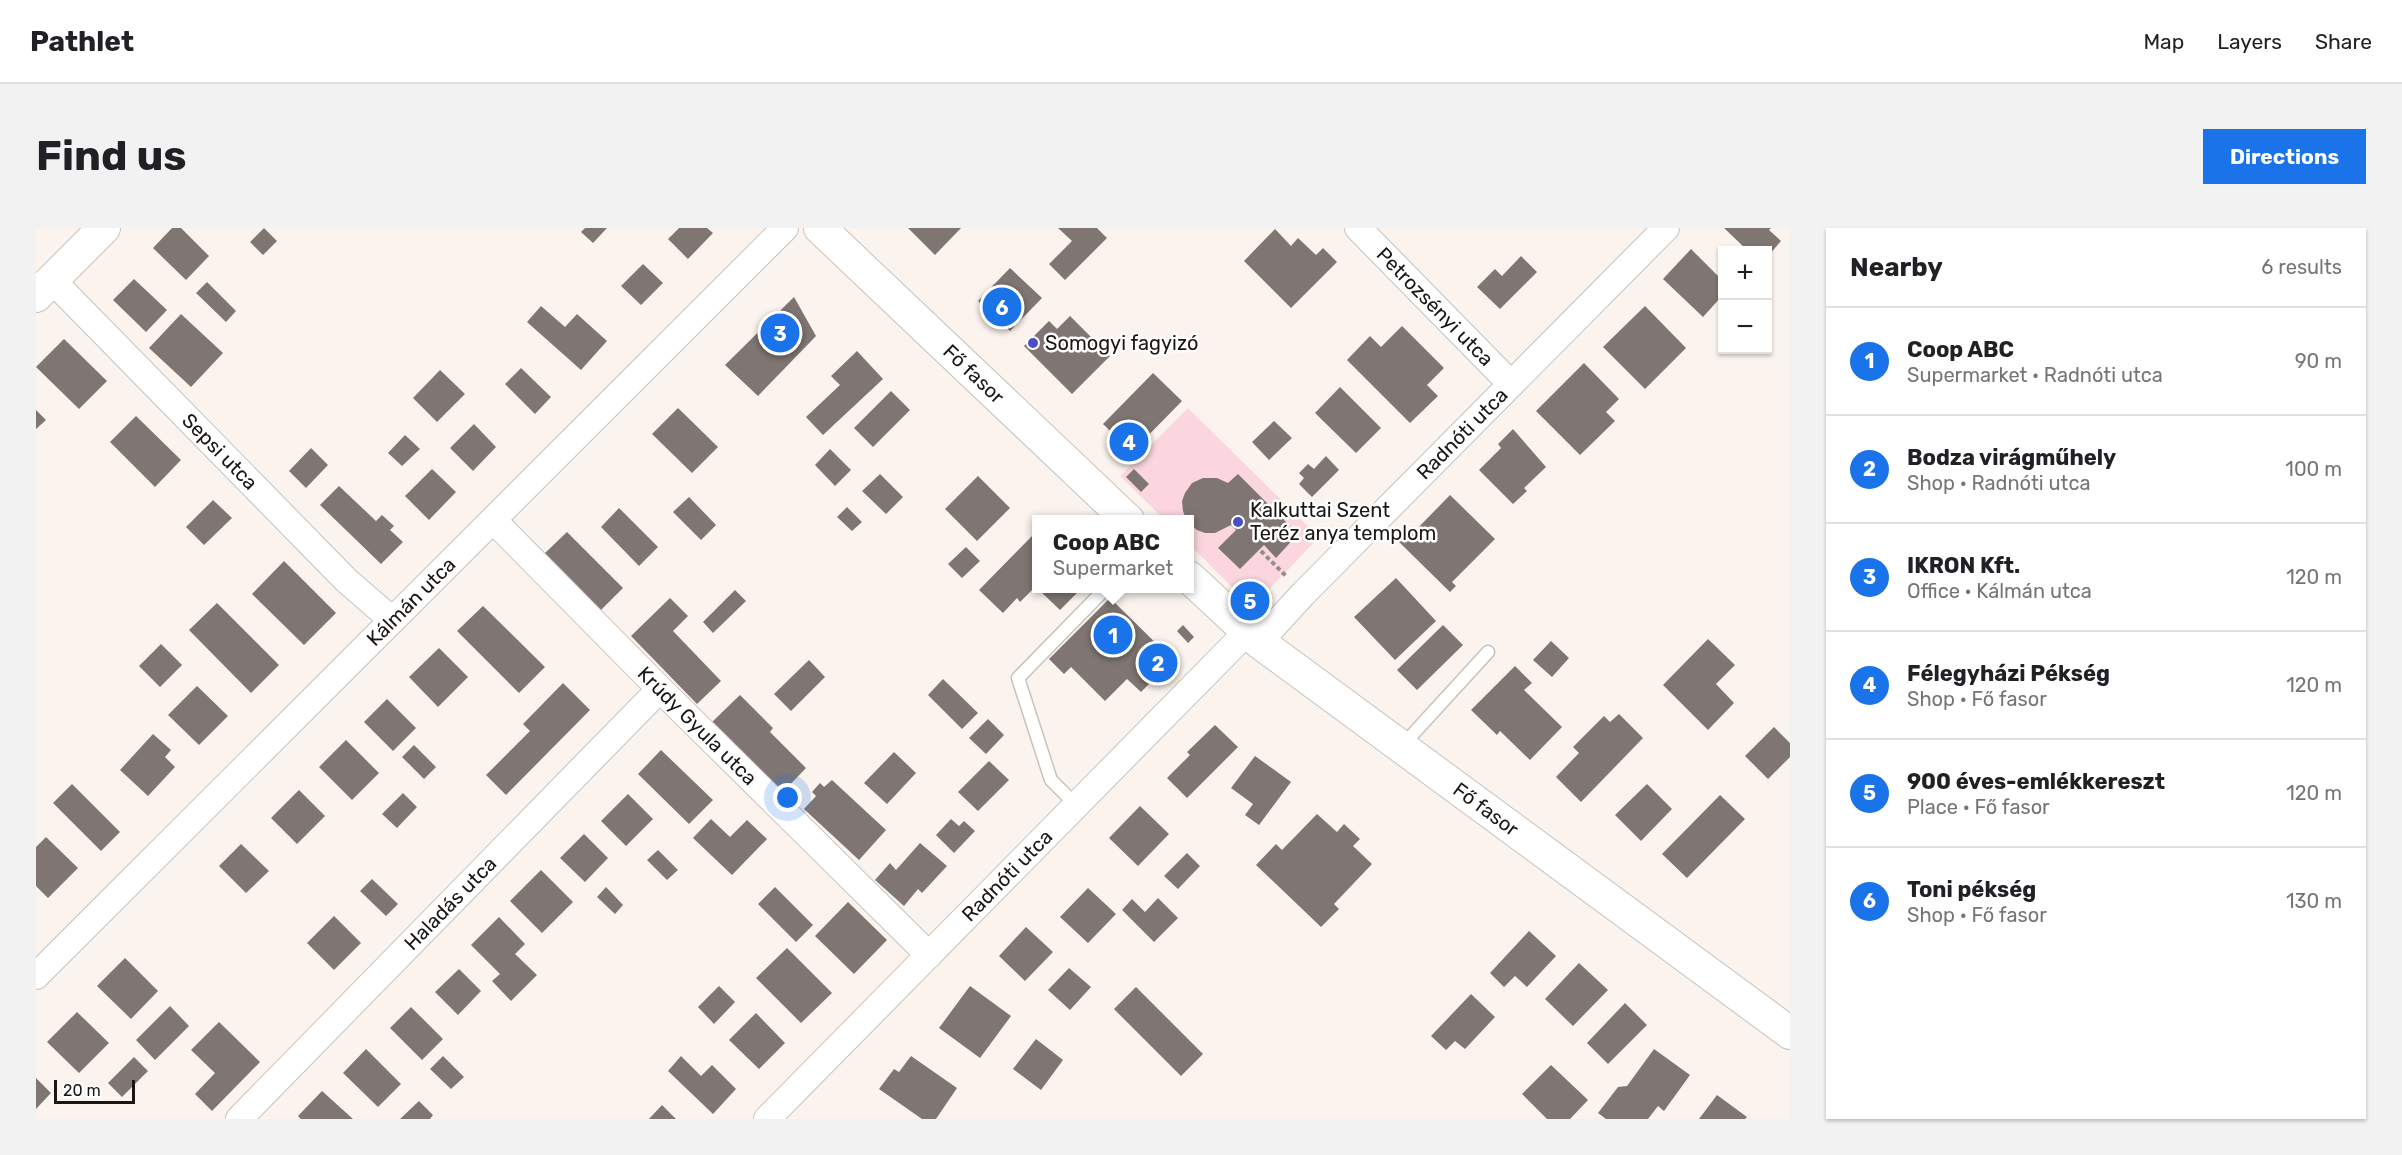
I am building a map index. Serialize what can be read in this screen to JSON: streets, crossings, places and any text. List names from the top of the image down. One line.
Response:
{"streets":{"street":["Petrozsényi utca","Fő fasor","Radnóti utca","Sepsi utca","Kálmán utca","Krúdy Gyula utca","Haladás utca"]},"crossings":[["Petrozsényi utca","Radnóti utca"],["Fő fasor","Radnóti utca"],["Radnóti utca","Krúdy Gyula utca"],["Sepsi utca","Kálmán utca"],["Kálmán utca","Krúdy Gyula utca"],["Krúdy Gyula utca","Haladás utca"]],"places":["Somogyi fagyizó","Kalkuttai Szent Teréz anya templom"],"scale_bar":"20 m","page":{"header":"Pathlet","nav":["Map","Layers","Share"],"buttons":"Directions","title":"Find us","heading":["Nearby","6 results"],"map_buttons":["+","−"],"pins":["6","3","4","5","1","2"],"list":[{"mark":"1","name":"Coop ABC","note":"Supermarket · Radnóti utca","value":"90 m"},{"mark":"2","name":"Bodza virágműhely","note":"Shop · Radnóti utca","value":"100 m"},{"mark":"3","name":"IKRON Kft.","note":"Office · Kálmán utca","value":"120 m"},{"mark":"4","name":"Félegyházi Pékség","note":"Shop · Fő fasor","value":"120 m"},{"mark":"5","name":"900 éves-emlékkereszt","note":"Place · Fő fasor","value":"120 m"},{"mark":"6","name":"Toni pékség","note":"Shop · Fő fasor","value":"130 m"}],"popup":["Coop ABC","Supermarket"],"scale":"20 m"}}
